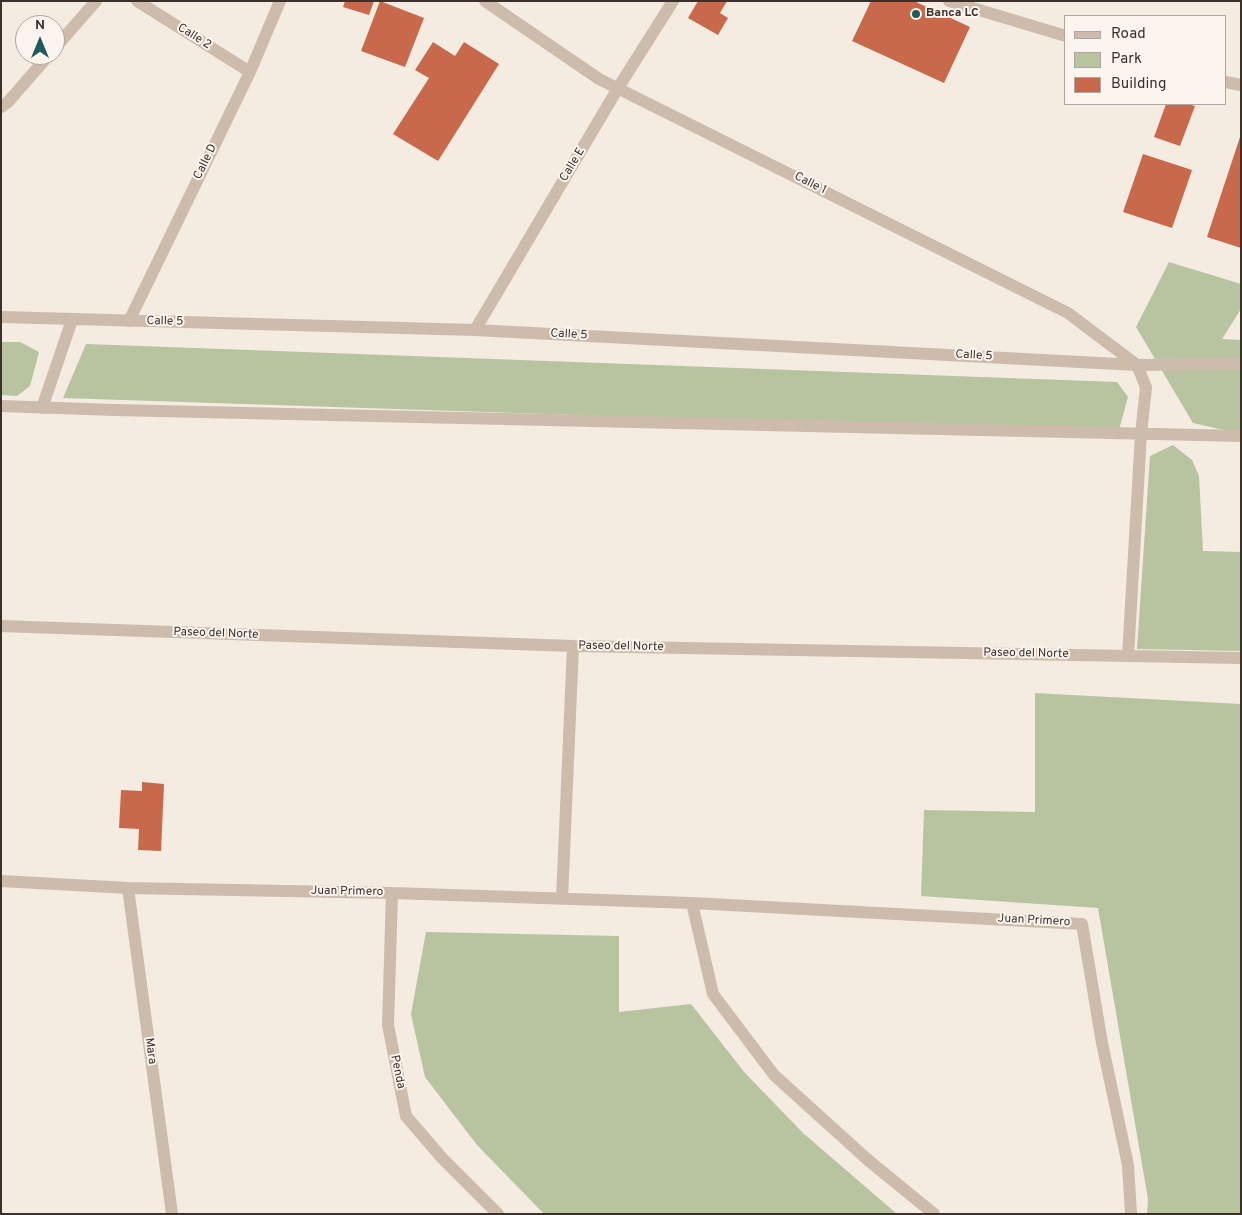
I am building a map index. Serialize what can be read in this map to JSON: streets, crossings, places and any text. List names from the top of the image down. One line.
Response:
{"streets":{"street":["Calle 2","Calle D","Calle E","Calle 1","Calle 5","Paseo del Norte","Juan Primero","Mara","Penda"]},"crossings":[["Calle 2","Calle D"],["Calle D","Calle 5"],["Calle E","Calle 1"],["Calle E","Calle 5"],["Calle 1","Calle 5"],["Juan Primero","Mara"],["Juan Primero","Penda"]],"places":["Banca LC"],"legend":["Road","Park","Building"],"north":"top"}
